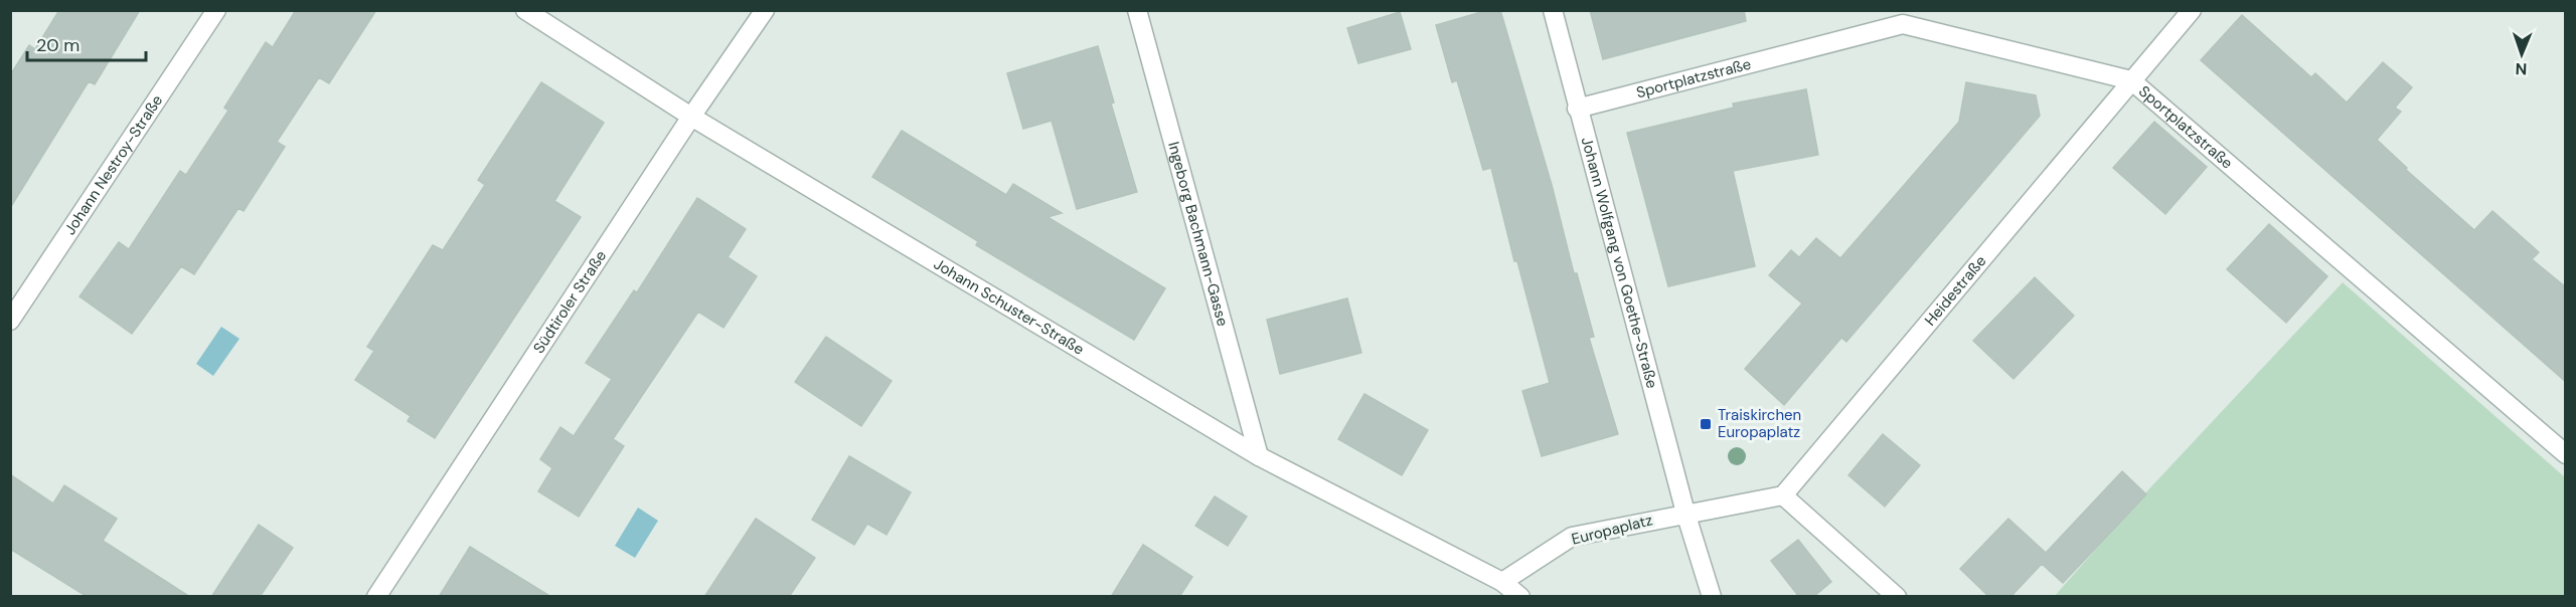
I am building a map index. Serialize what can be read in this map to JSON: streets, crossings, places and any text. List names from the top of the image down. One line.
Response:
{"streets":{"street":["Sportplatzstraße","Johann Nestroy-Straße","Ingeborg Bachmann-Gasse","Johann Wolfgang von Goethe-Straße","Heidestraße","Südtiroler Straße","Johann Schuster-Straße","Europaplatz"]},"crossings":[["Sportplatzstraße","Johann Wolfgang von Goethe-Straße"],["Sportplatzstraße","Heidestraße"],["Ingeborg Bachmann-Gasse","Johann Schuster-Straße"],["Johann Wolfgang von Goethe-Straße","Europaplatz"],["Südtiroler Straße","Johann Schuster-Straße"],["Johann Schuster-Straße","Europaplatz"]],"places":{"transit":["Traiskirchen Europaplatz"]},"scale_bar":"20 m","north":"bottom"}
